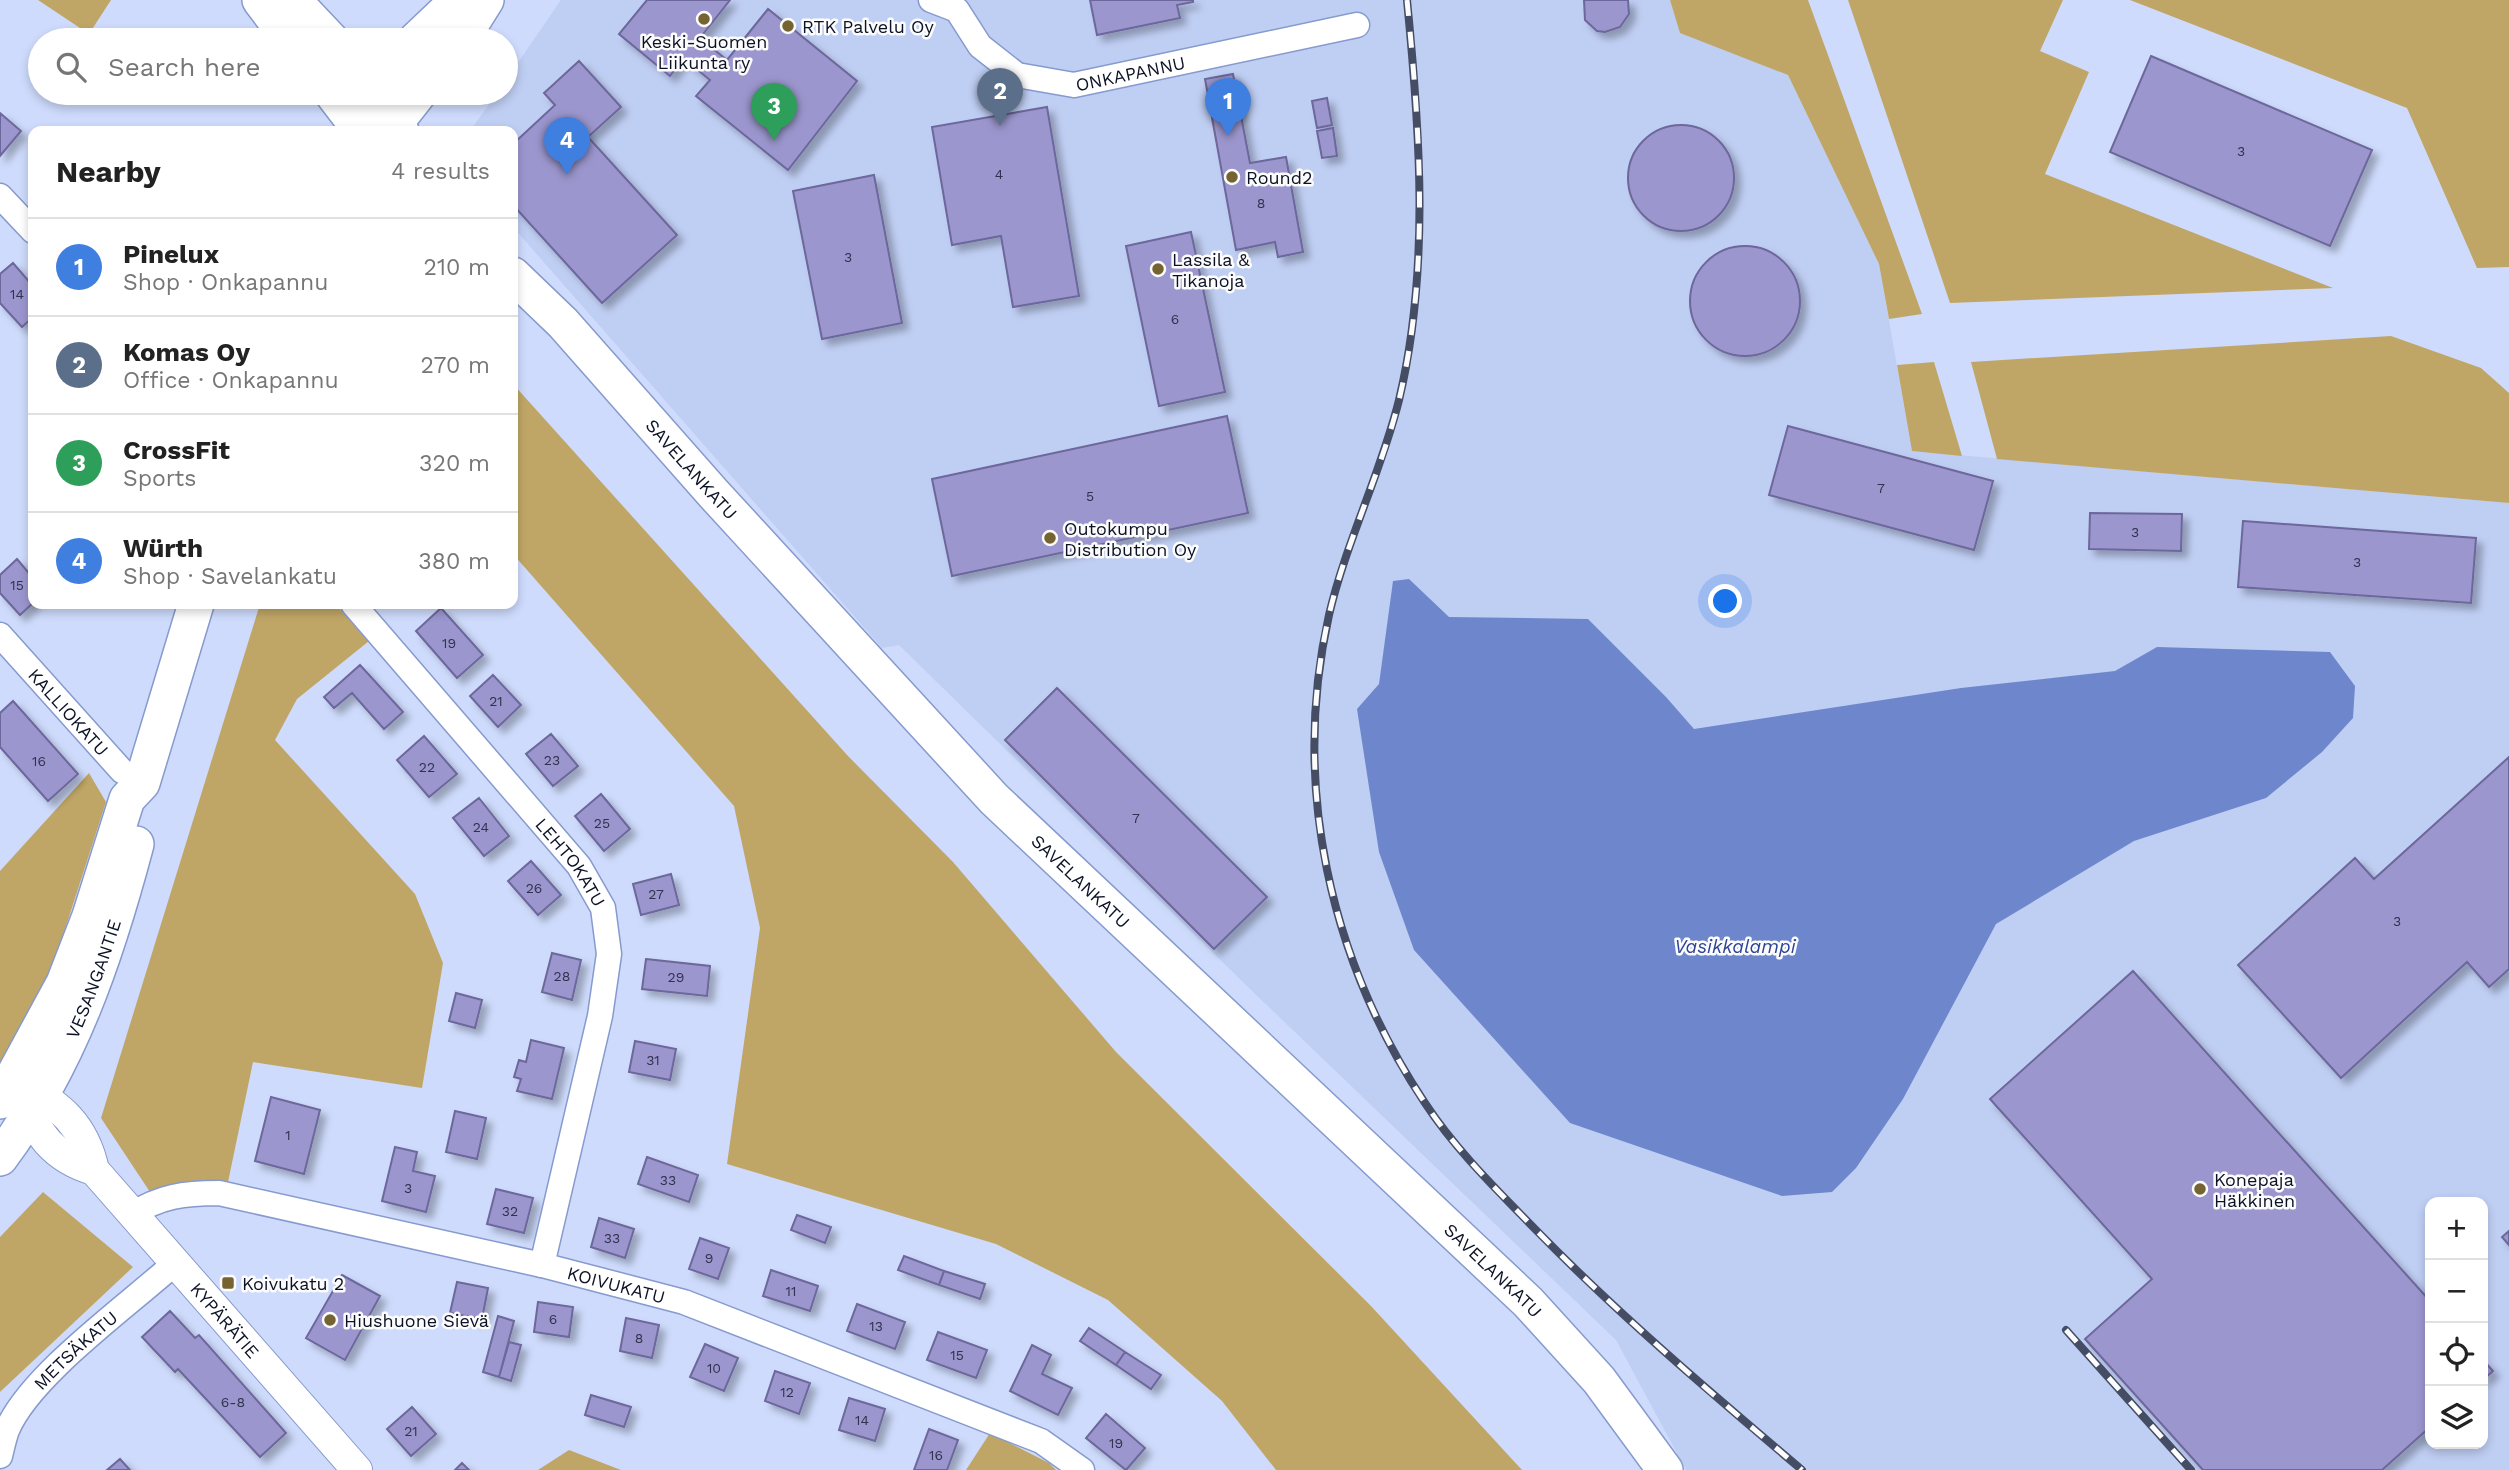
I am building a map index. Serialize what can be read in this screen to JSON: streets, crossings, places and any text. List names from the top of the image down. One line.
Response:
{"streets":{"main road":["SAVELANKATU","VESANGANTIE"],"street":["ONKAPANNU","KALLIOKATU","LEHTOKATU","KOIVUKATU","KYPÄRÄTIE","METSÄKATU"]},"crossings":[["KALLIOKATU","VESANGANTIE"],["LEHTOKATU","KOIVUKATU"],["VESANGANTIE","KYPÄRÄTIE"],["KOIVUKATU","KYPÄRÄTIE"],["KYPÄRÄTIE","METSÄKATU"]],"water":["Vasikkalampi"],"places":{"other":["Keski-Suomen Liikunta ry","RTK Palvelu Oy","Round2","Lassila & Tikanoja","Outokumpu Distribution Oy","Konepaja Häkkinen","Hiushuone Sievä"],"transit":["Koivukatu 2"]},"house_numbers":["3","4","8","3","14","6","7","5","3","3","15","19","21","23","16","22","7","25","24","26","27","3","28","29","31","1","33","3","32","33","9","11","6","13","8","15","10","12","6-8","14","21","19","16"],"page":{"search":"Search here","pins":["2","1","3","4"],"heading":["Nearby","4 results"],"list":[{"mark":"1","name":"Pinelux","note":"Shop · Onkapannu","value":"210 m"},{"mark":"2","name":"Komas Oy","note":"Office · Onkapannu","value":"270 m"},{"mark":"3","name":"CrossFit","note":"Sports","value":"320 m"},{"mark":"4","name":"Würth","note":"Shop · Savelankatu","value":"380 m"}],"map_buttons":["+","−"]}}
